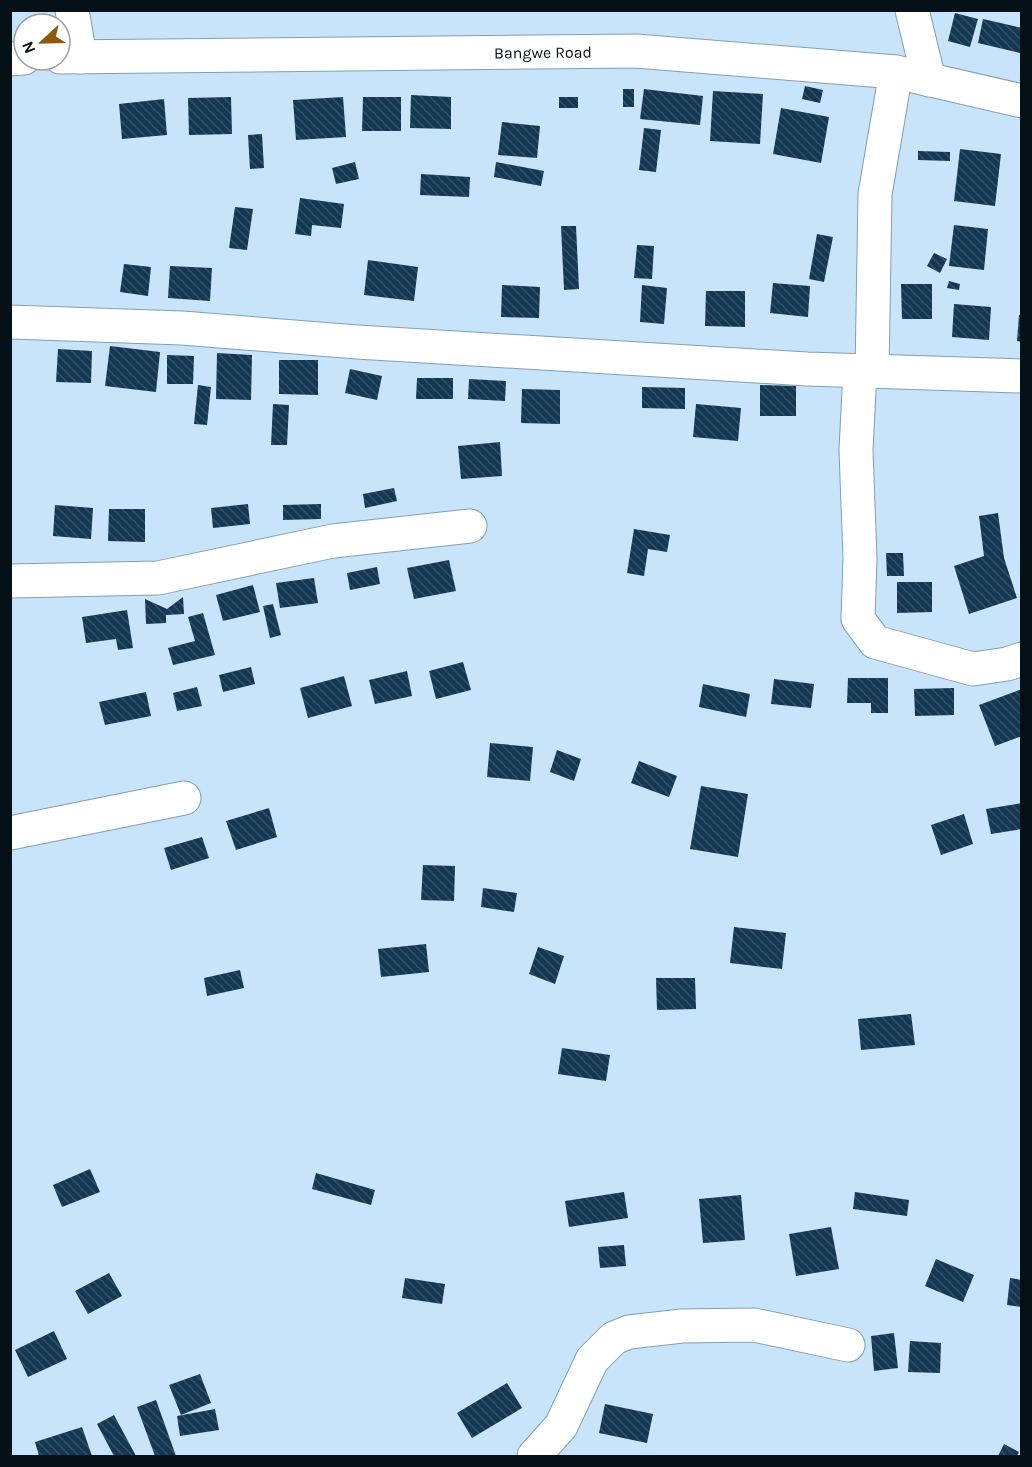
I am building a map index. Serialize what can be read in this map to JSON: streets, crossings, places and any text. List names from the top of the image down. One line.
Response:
{"streets":{"street":["Bangwe Road"]},"north":"left"}
